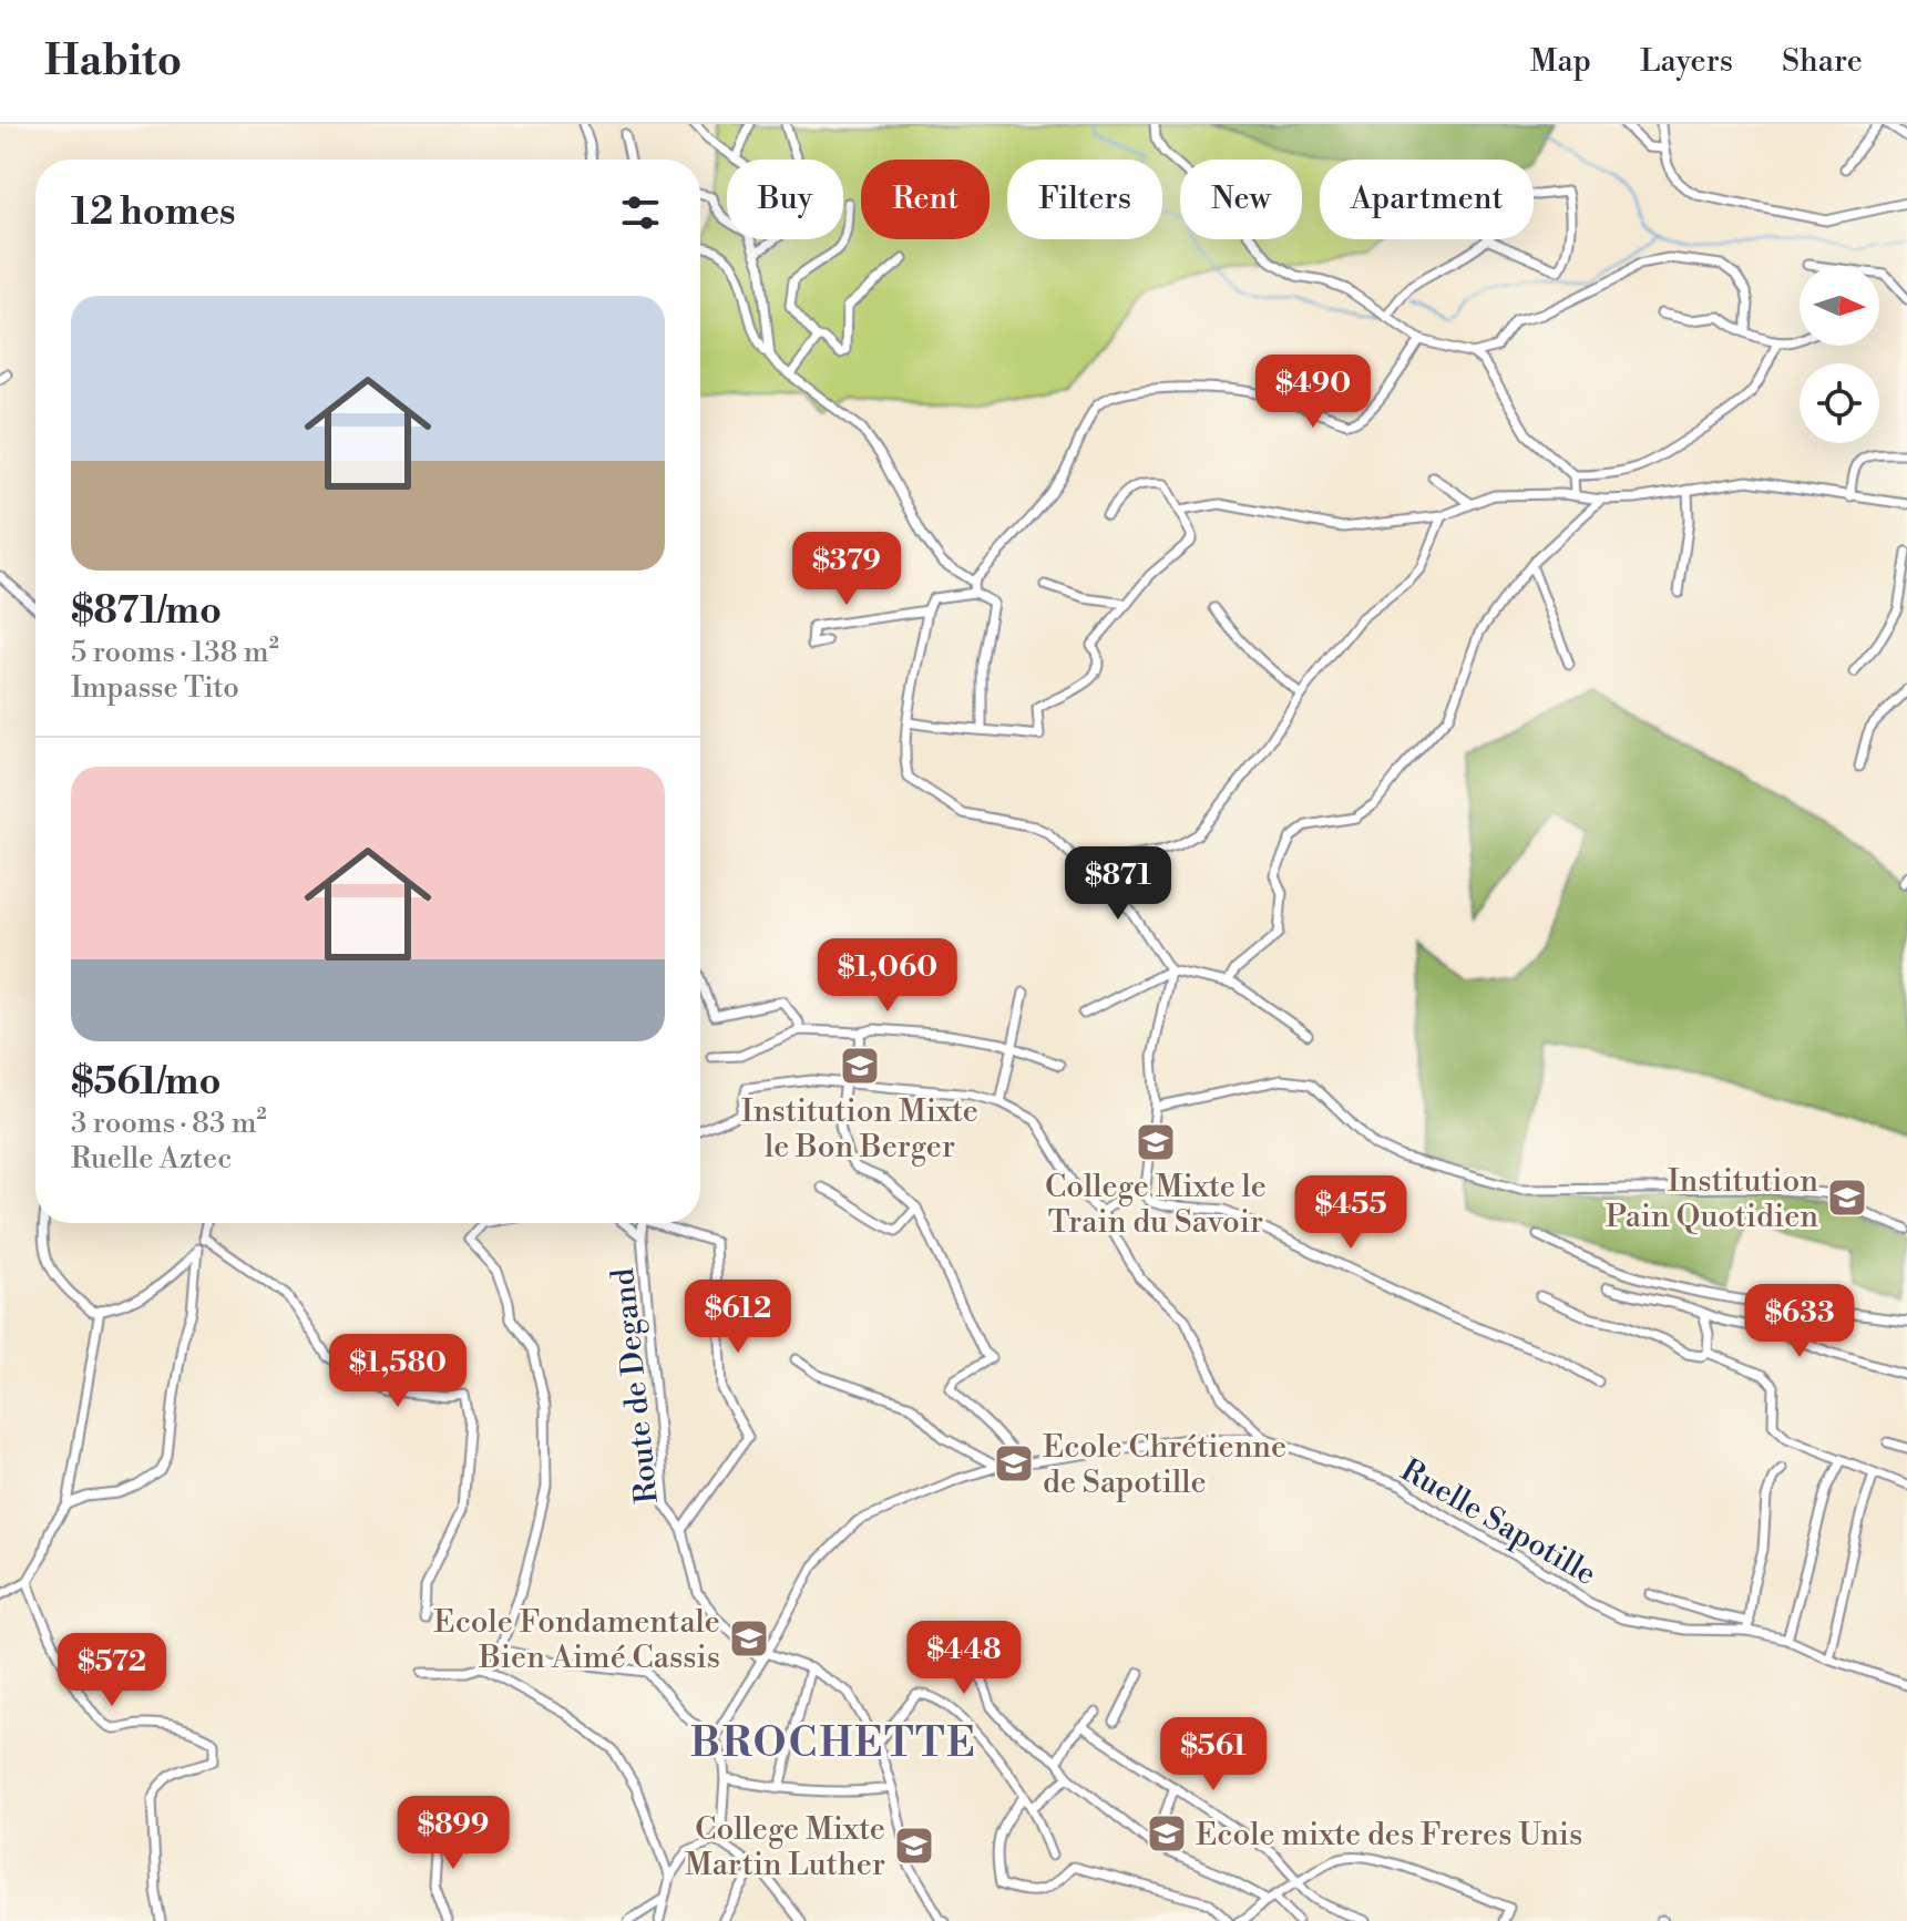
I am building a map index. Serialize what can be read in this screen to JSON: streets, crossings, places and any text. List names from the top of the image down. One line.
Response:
{"streets":{"street":["Route de Degand","Ruelle Sapotille"]},"crossings":[["Route de Degand","Ruelle Sapotille"]],"districts":["BROCHETTE"],"places":{"school or university":["Institution Mixte le Bon Berger","College Mixte le Train du Savoir","Institution Pain Quotidien","Ecole Chrétienne de Sapotille","Ecole Fondamentale Bien Aimé Cassis","Ecole mixte des Freres Unis","College Mixte Martin Luther"]},"north":"right","page":{"header":"Habito","nav":["Map","Layers","Share"],"chip":["Buy","Rent","Filters","New","Apartment"],"heading":"12 homes","list":[{"name":"$871/mo","note":"5 rooms · 138 m² · Impasse Tito"},{"name":"$561/mo","note":"3 rooms · 83 m² · Ruelle Aztec"}],"price":["$490","$379","$871","$1,060","$455","$612","$633","$1,580","$448","$572","$561","$899"]}}
